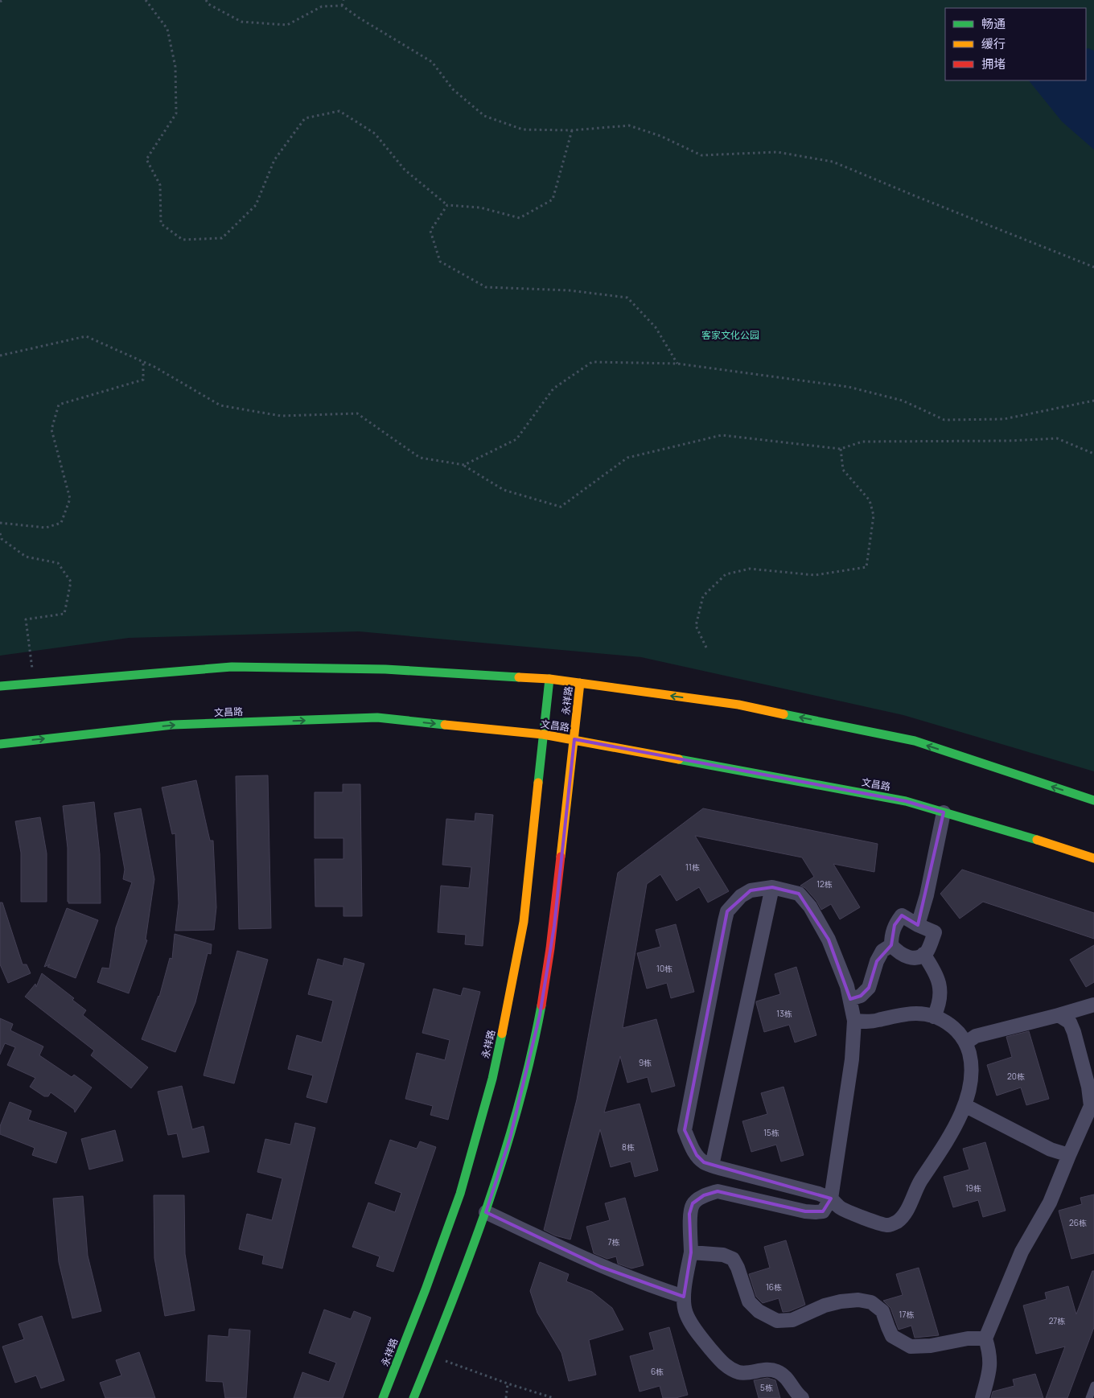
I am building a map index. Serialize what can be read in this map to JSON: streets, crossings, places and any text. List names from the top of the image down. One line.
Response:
{"streets":{"street":["永祥路","文昌路"]},"crossings":[["永祥路","文昌路"]],"parks":["客家文化公园"],"house_numbers":["11栋","12栋","10栋","13栋","9栋","20栋","15栋","8栋","19栋","26栋","7栋","16栋","17栋","27栋","6栋","5栋"],"legend":["畅通","缓行","拥堵"]}
